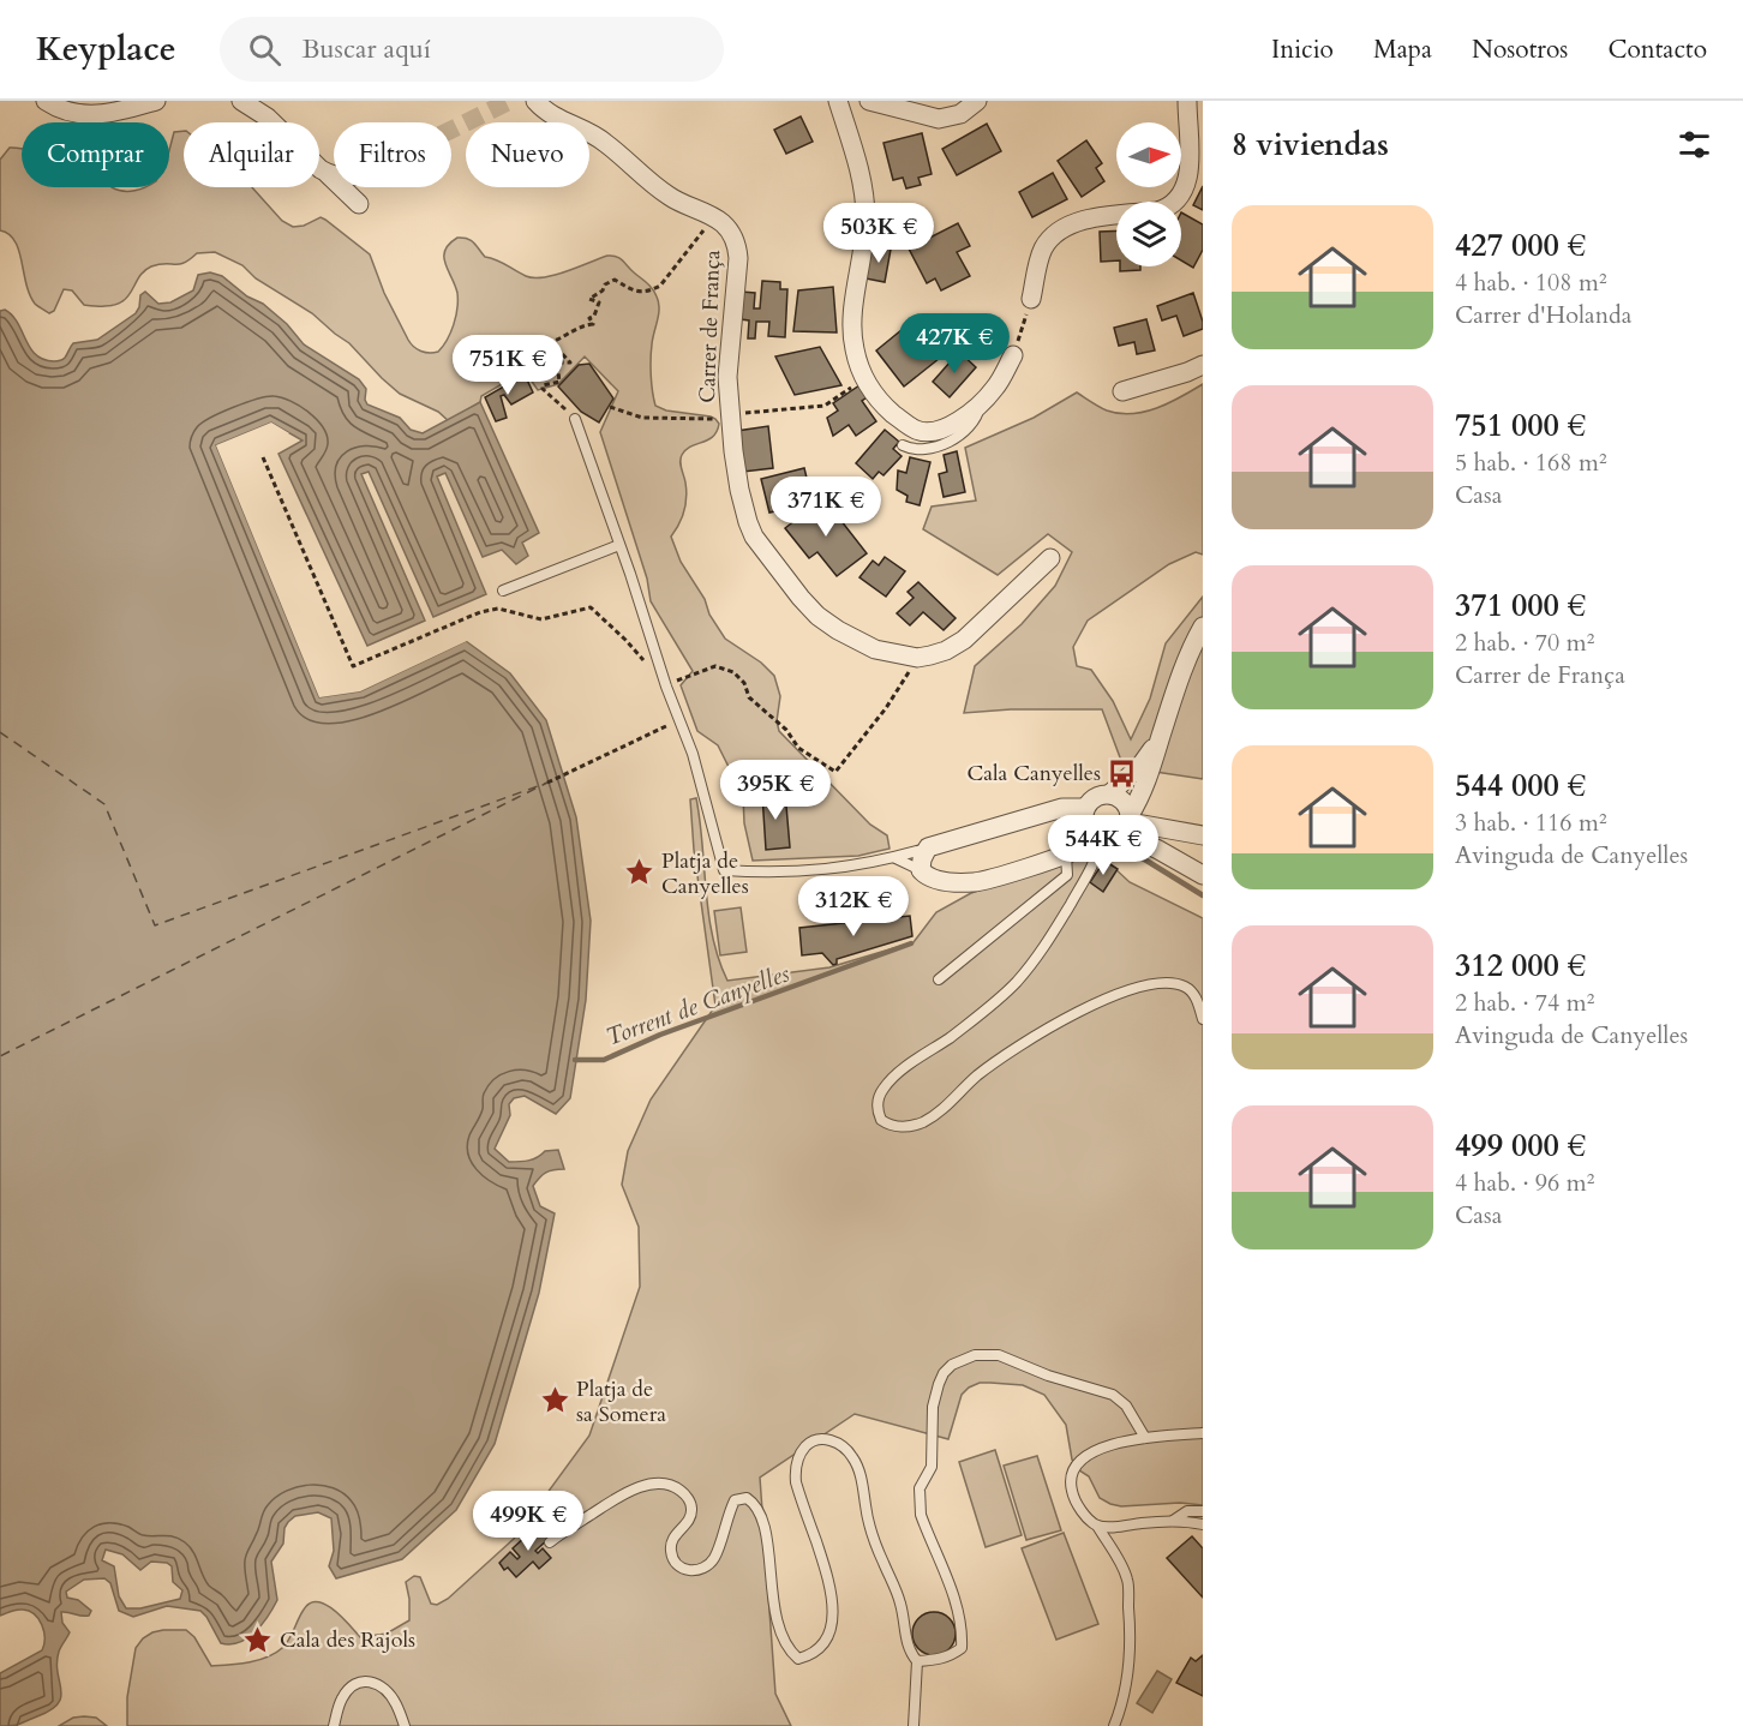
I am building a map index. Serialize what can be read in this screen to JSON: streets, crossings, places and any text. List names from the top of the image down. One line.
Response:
{"streets":{"street":["Carrer de França"]},"water":["Torrent de Canyelles"],"places":{"bus stop":["Cala Canyelles"],"place":["Platja de Canyelles","Platja de sa Somera","Cala des Rajols"]},"north":"right","page":{"header":"Keyplace","search":"Buscar aquí","nav":["Inicio","Mapa","Nosotros","Contacto"],"heading":"8 viviendas","chip":["Comprar","Alquilar","Filtros","Nuevo"],"list":[{"name":"427 000 €","note":"4 hab. · 108 m² · Carrer d'Holanda"},{"name":"751 000 €","note":"5 hab. · 168 m² · Casa"},{"name":"371 000 €","note":"2 hab. · 70 m² · Carrer de França"},{"name":"544 000 €","note":"3 hab. · 116 m² · Avinguda de Canyelles"},{"name":"312 000 €","note":"2 hab. · 74 m² · Avinguda de Canyelles"},{"name":"499 000 €","note":"4 hab. · 96 m² · Casa"}],"price":["503K €","427K €","751K €","371K €","395K €","544K €","312K €","499K €"]}}
